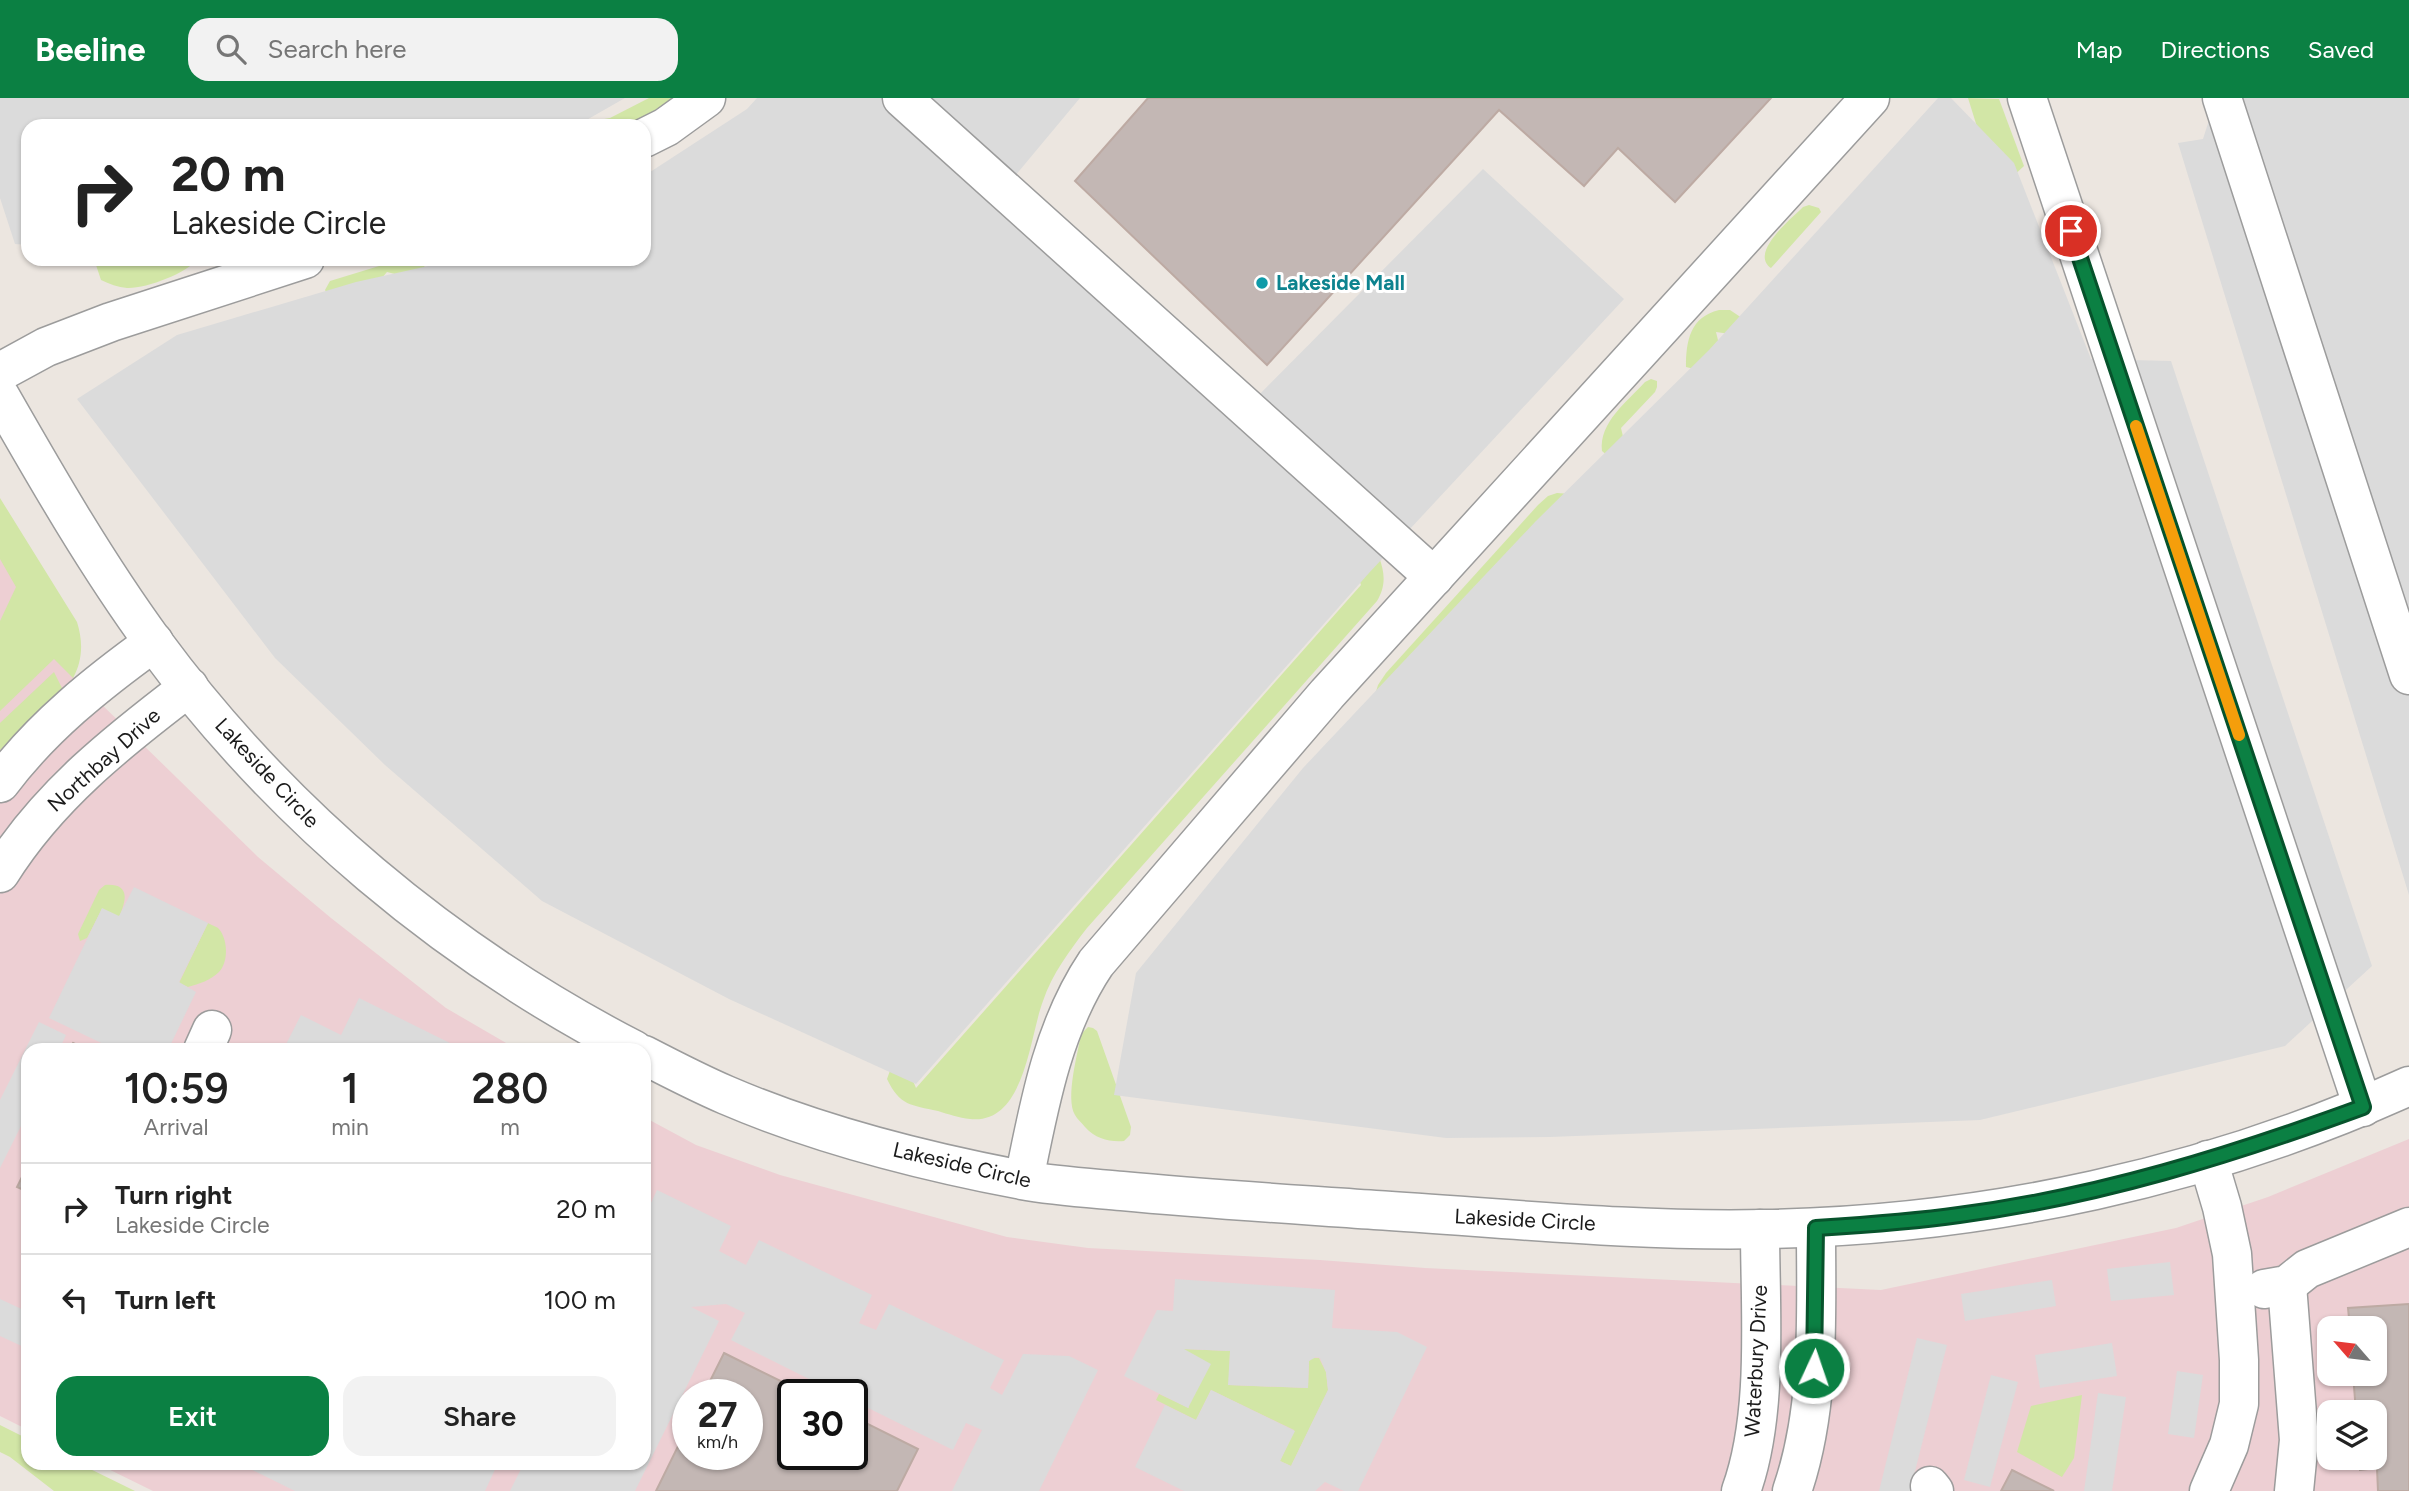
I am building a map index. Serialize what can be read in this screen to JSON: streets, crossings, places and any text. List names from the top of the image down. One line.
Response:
{"streets":{"street":["Northbay Drive","Lakeside Circle","Waterbury Drive"]},"crossings":[["Northbay Drive","Lakeside Circle"],["Lakeside Circle","Waterbury Drive"]],"places":["Lakeside Mall"],"north":"top left","page":{"header":"Beeline","search":"Search here","nav":["Map","Directions","Saved"],"turn":["20 m","Lakeside Circle"],"eta":["10:59","Arrival","1","min","280","m"],"list":[{"name":"Turn right","note":"Lakeside Circle","value":"20 m"},{"name":"Turn left","value":"100 m"}],"buttons":["Exit","Share"],"speed":"27 km/h","limit":"30"}}
